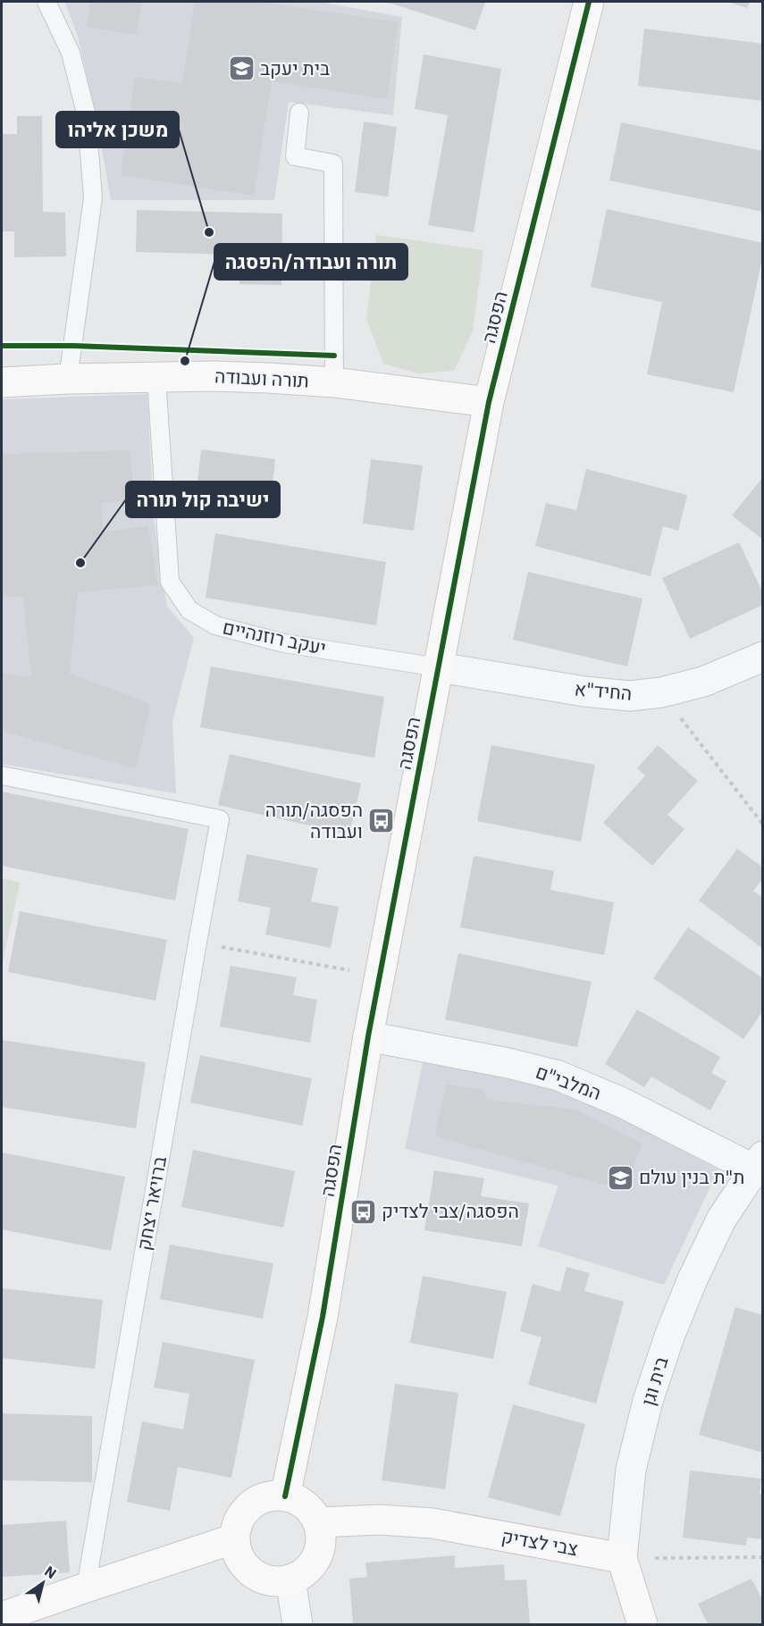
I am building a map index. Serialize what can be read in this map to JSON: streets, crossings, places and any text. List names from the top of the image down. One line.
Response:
{"streets":{"street":["הפסגה","תורה ועבודה","החיד\"א","המלבי\"ם","בית וגן","צבי לצדיק"],"lane":["יעקב רוזנהיים","ברויאר יצחק"]},"crossings":[["הפסגה","תורה ועבודה"],["הפסגה","יעקב רוזנהיים"],["הפסגה","החיד\"א"],["הפסגה","המלבי\"ם"],["הפסגה","צבי לצדיק"],["תורה ועבודה","יעקב רוזנהיים"],["יעקב רוזנהיים","החיד\"א"],["המלבי\"ם","בית וגן"],["בית וגן","צבי לצדיק"]],"places":{"school or university":["בית יעקב","ת\"ת בנין עולם"],"other":["משכן אליהו","תורה ועבודה/הפסגה","ישיבה קול תורה"],"bus stop":["הפסגה/תורה ועבודה","הפסגה/צבי לצדיק"]},"north":"top right"}
